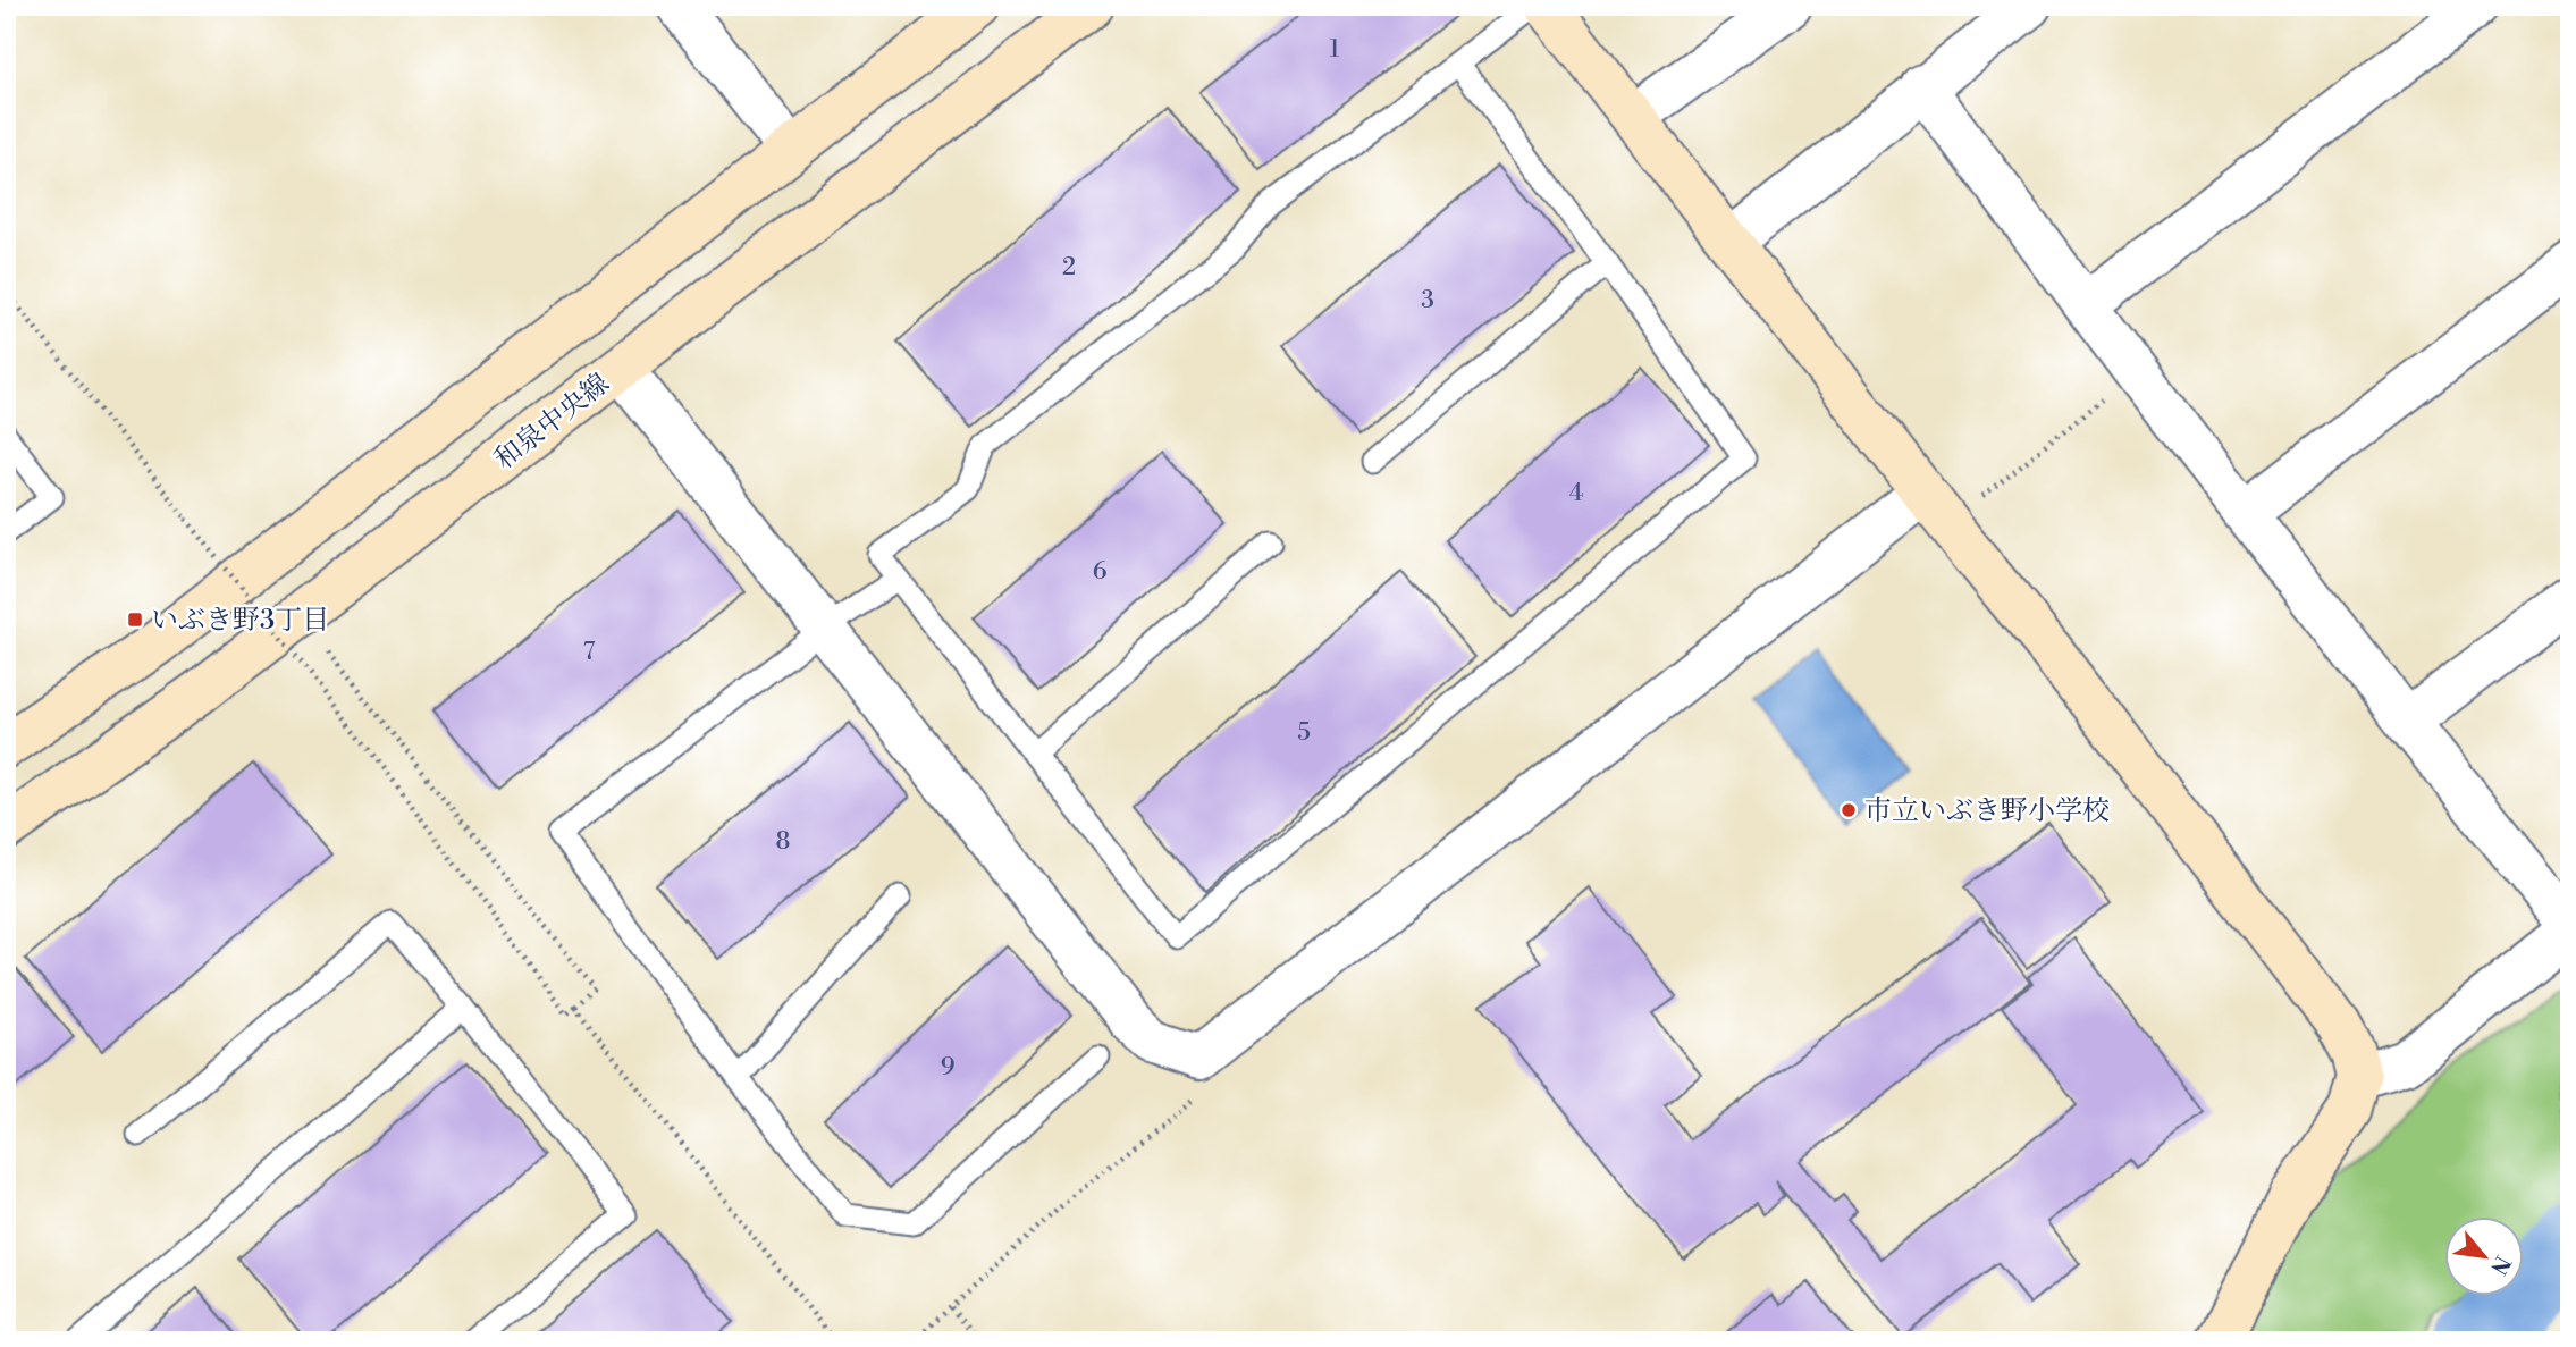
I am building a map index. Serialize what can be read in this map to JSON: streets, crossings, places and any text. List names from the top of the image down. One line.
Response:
{"streets":{"street":["和泉中央線"]},"places":{"transit":["いぶき野3丁目"],"other":["市立いぶき野小学校"]},"house_numbers":["1","2","3","4","6","7","5","8","9"],"north":"bottom right"}
